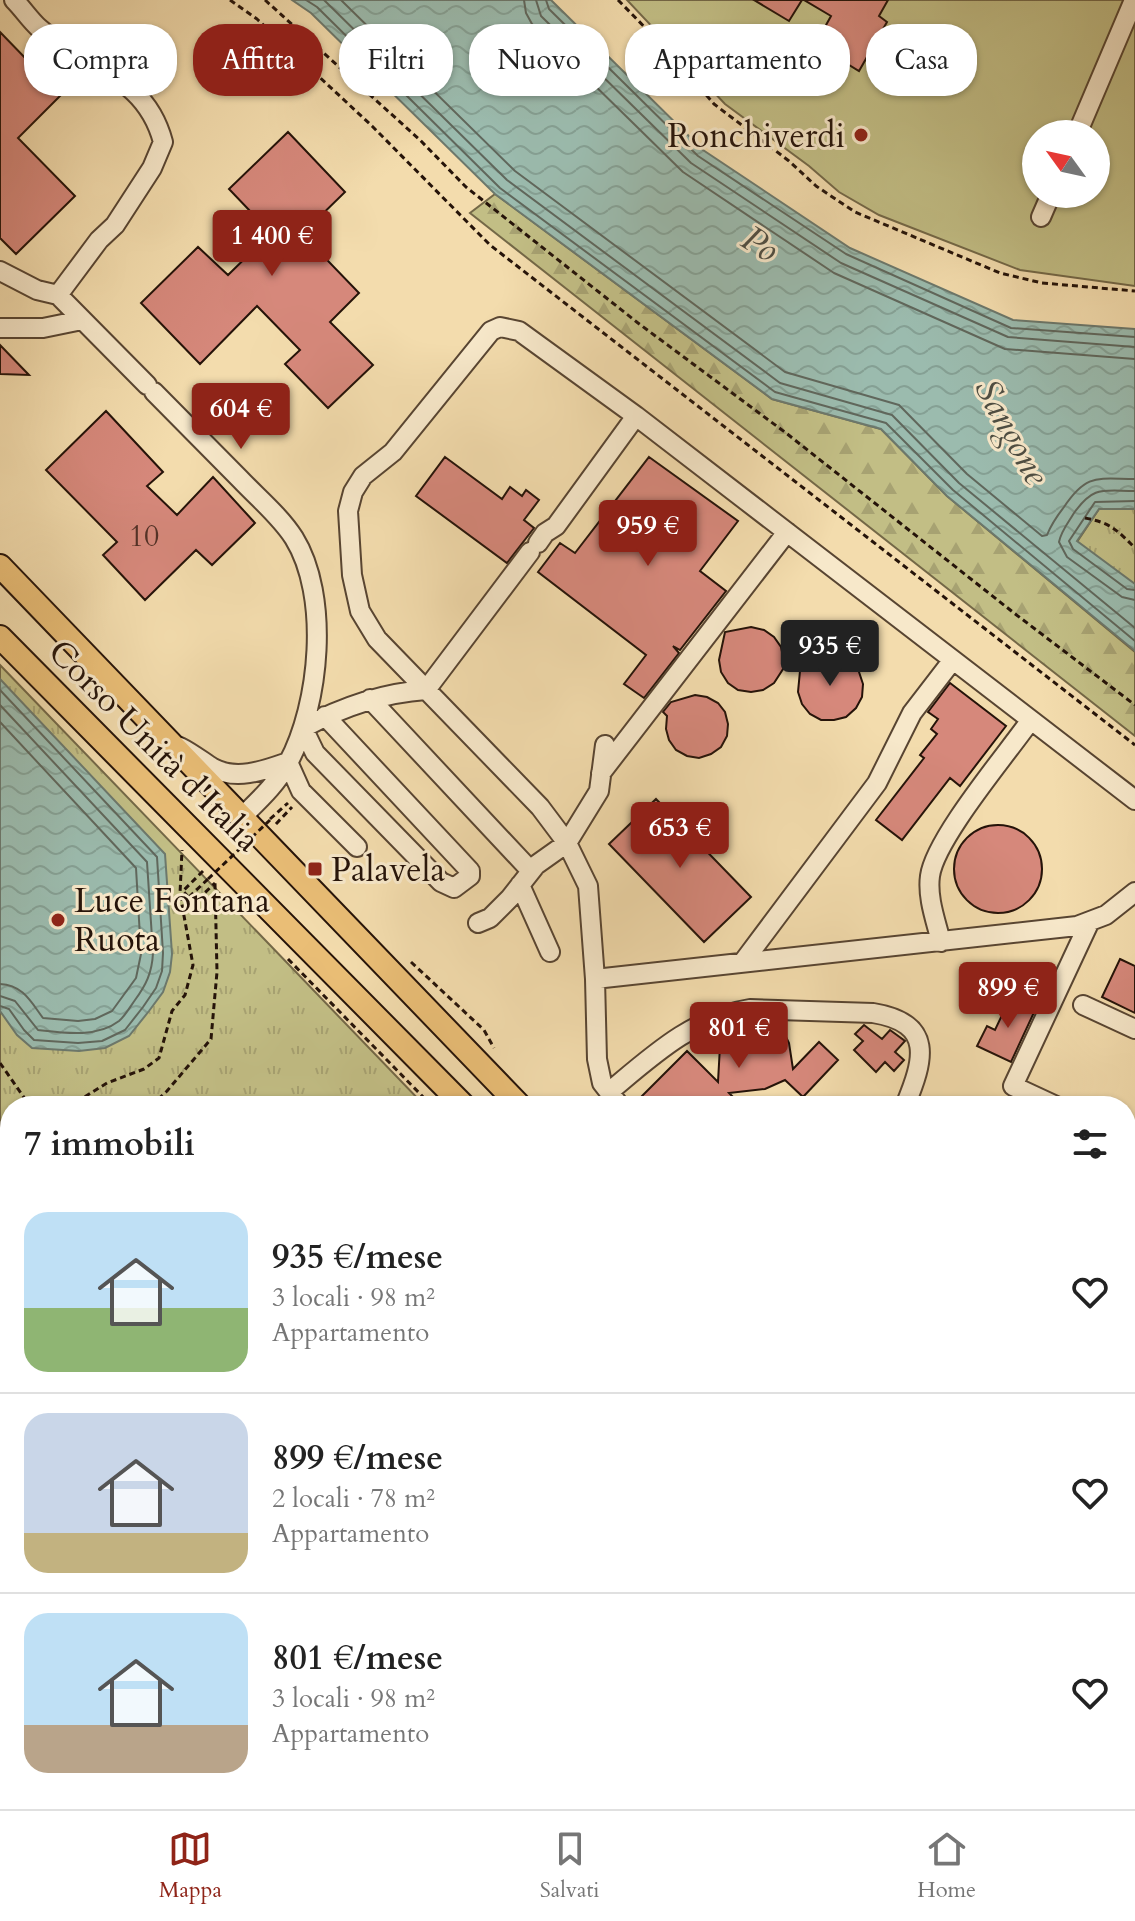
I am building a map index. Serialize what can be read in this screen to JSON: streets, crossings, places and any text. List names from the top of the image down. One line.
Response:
{"streets":{"main road":["Corso Unità d'Italia"]},"water":["Po","Sangone"],"places":{"other":["Ronchiverdi","Luce Fontana Ruota"],"transit":["Palavela"]},"house_numbers":["10"],"north":"top left","page":{"chip":["Compra","Affitta","Filtri","Nuovo","Appartamento","Casa"],"price":["1 400 €","604 €","959 €","935 €","653 €","899 €","801 €"],"heading":"7 immobili","list":[{"name":"935 €/mese","note":"3 locali · 98 m² · Appartamento"},{"name":"899 €/mese","note":"2 locali · 78 m² · Appartamento"},{"name":"801 €/mese","note":"3 locali · 98 m² · Appartamento"}],"tabs":["Mappa","Salvati","Home"]}}
